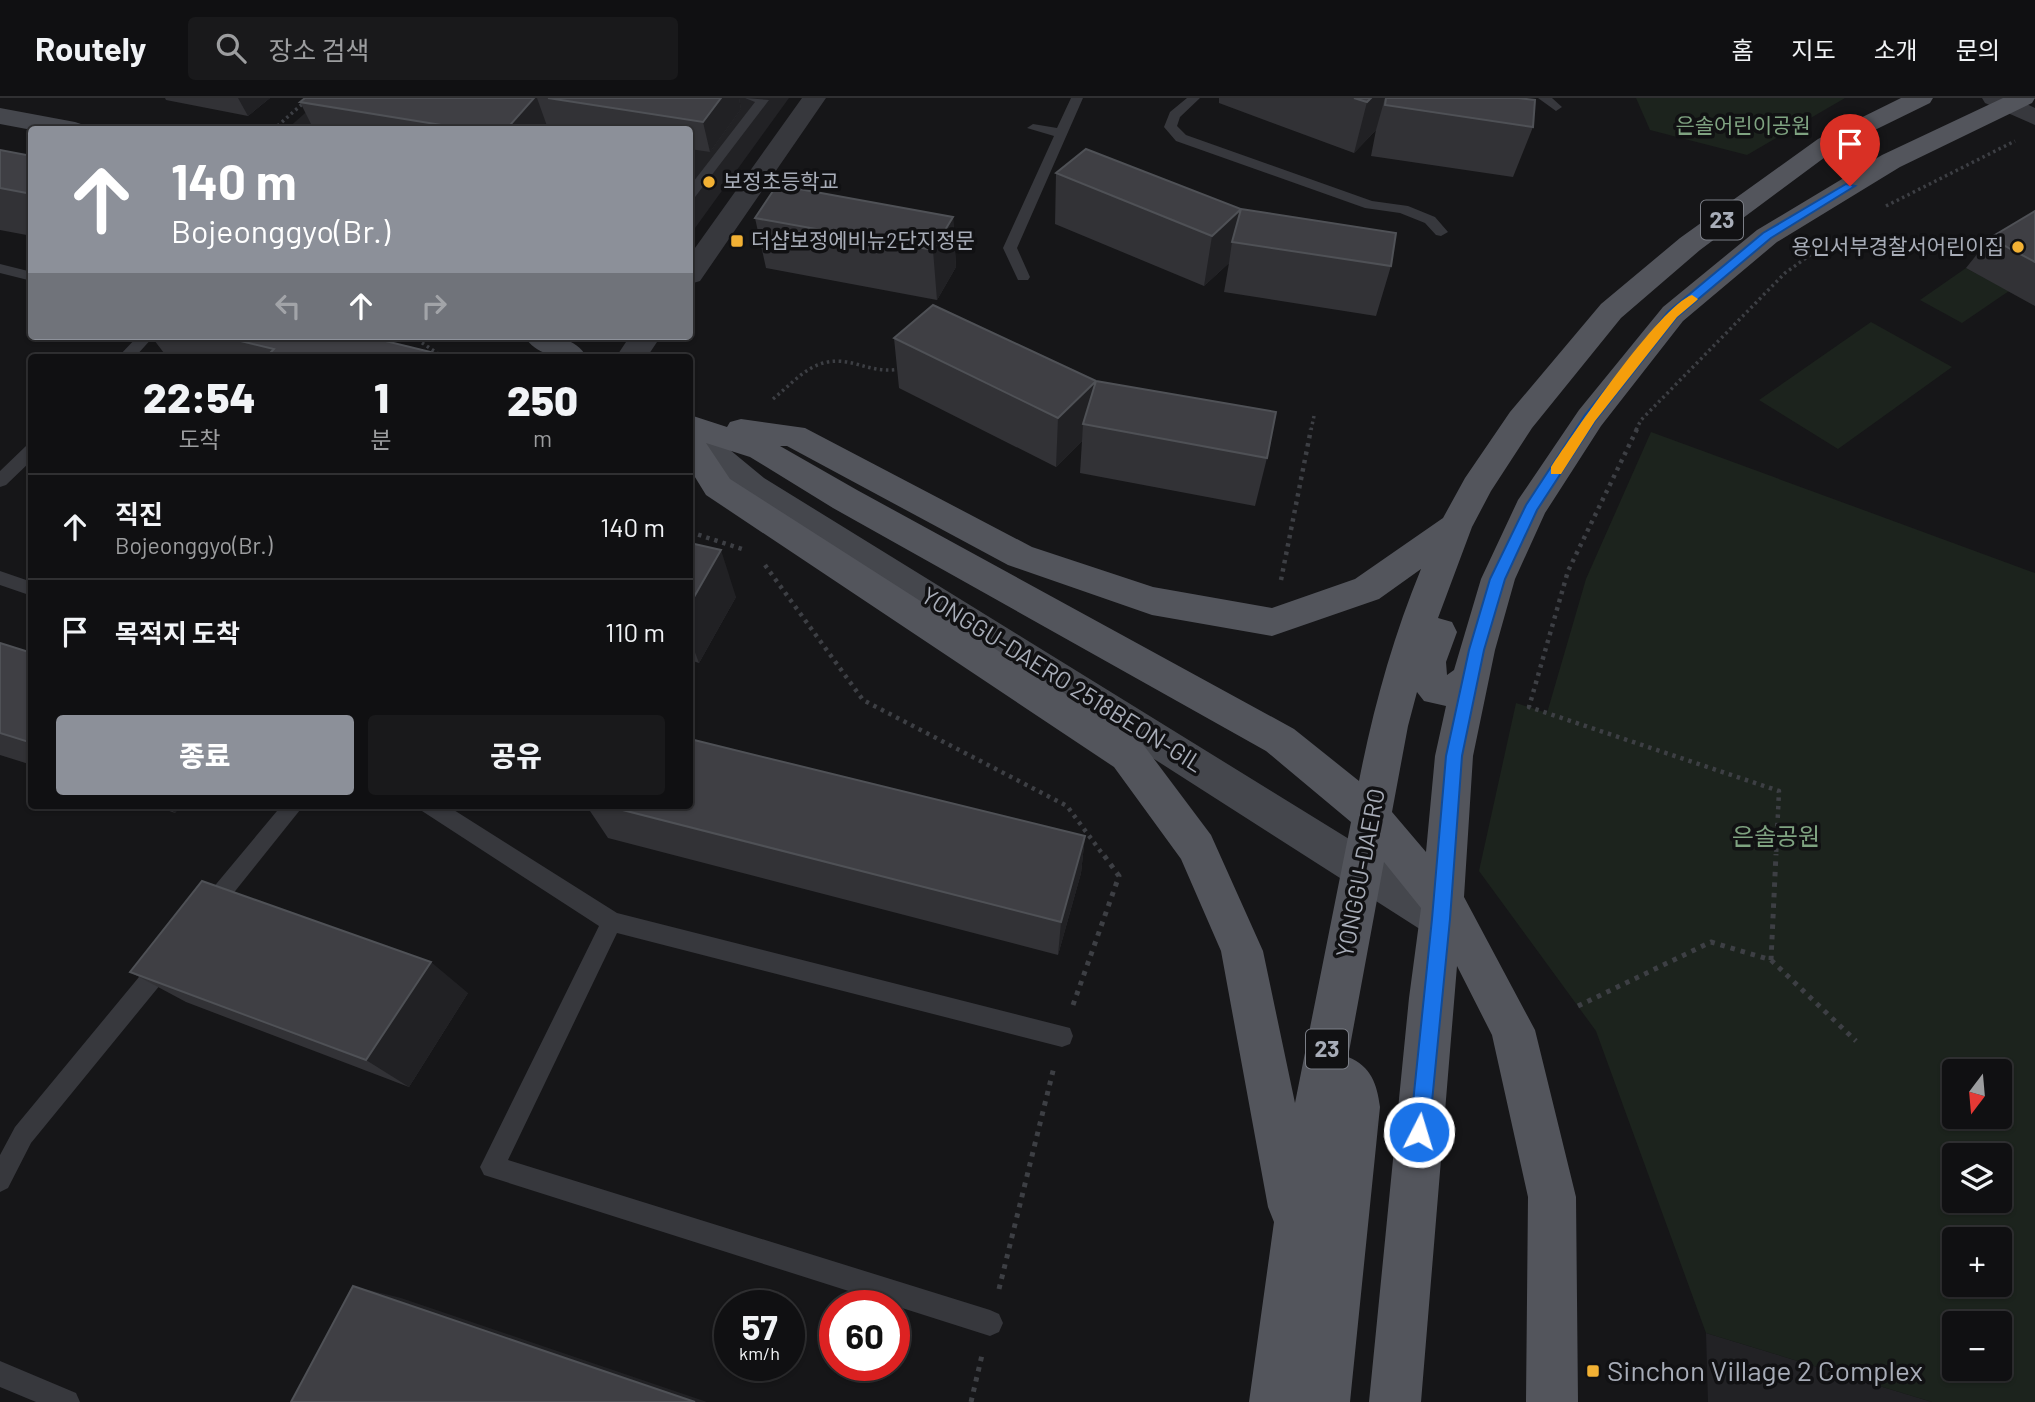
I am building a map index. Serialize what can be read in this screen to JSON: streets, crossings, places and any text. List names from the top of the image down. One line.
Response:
{"streets":{"main road":["23","YONGGU-DAERO"],"street":["YONGGU-DAERO 2518BEON-GIL"]},"crossings":[["23","YONGGU-DAERO 2518BEON-GIL"],["YONGGU-DAERO 2518BEON-GIL","YONGGU-DAERO"]],"parks":["은솔어린이공원","은솔공원"],"places":{"other":["보정초등학교","용인서부경찰서어린이집"],"transit":["더샵보정에비뉴2단지정문","Sinchon Village 2 Complex"]},"north":"bottom","page":{"header":"Routely","search":"장소 검색","nav":["홈","지도","소개","문의"],"turn":["140 m","Bojeonggyo(Br.)"],"eta":["22:54","도착","1","분","250","m"],"list":[{"name":"직진","note":"Bojeonggyo(Br.)","value":"140 m"},{"name":"목적지 도착","value":"110 m"}],"buttons":["종료","공유"],"map_buttons":["+","−"],"speed":"57 km/h","limit":"60"}}
